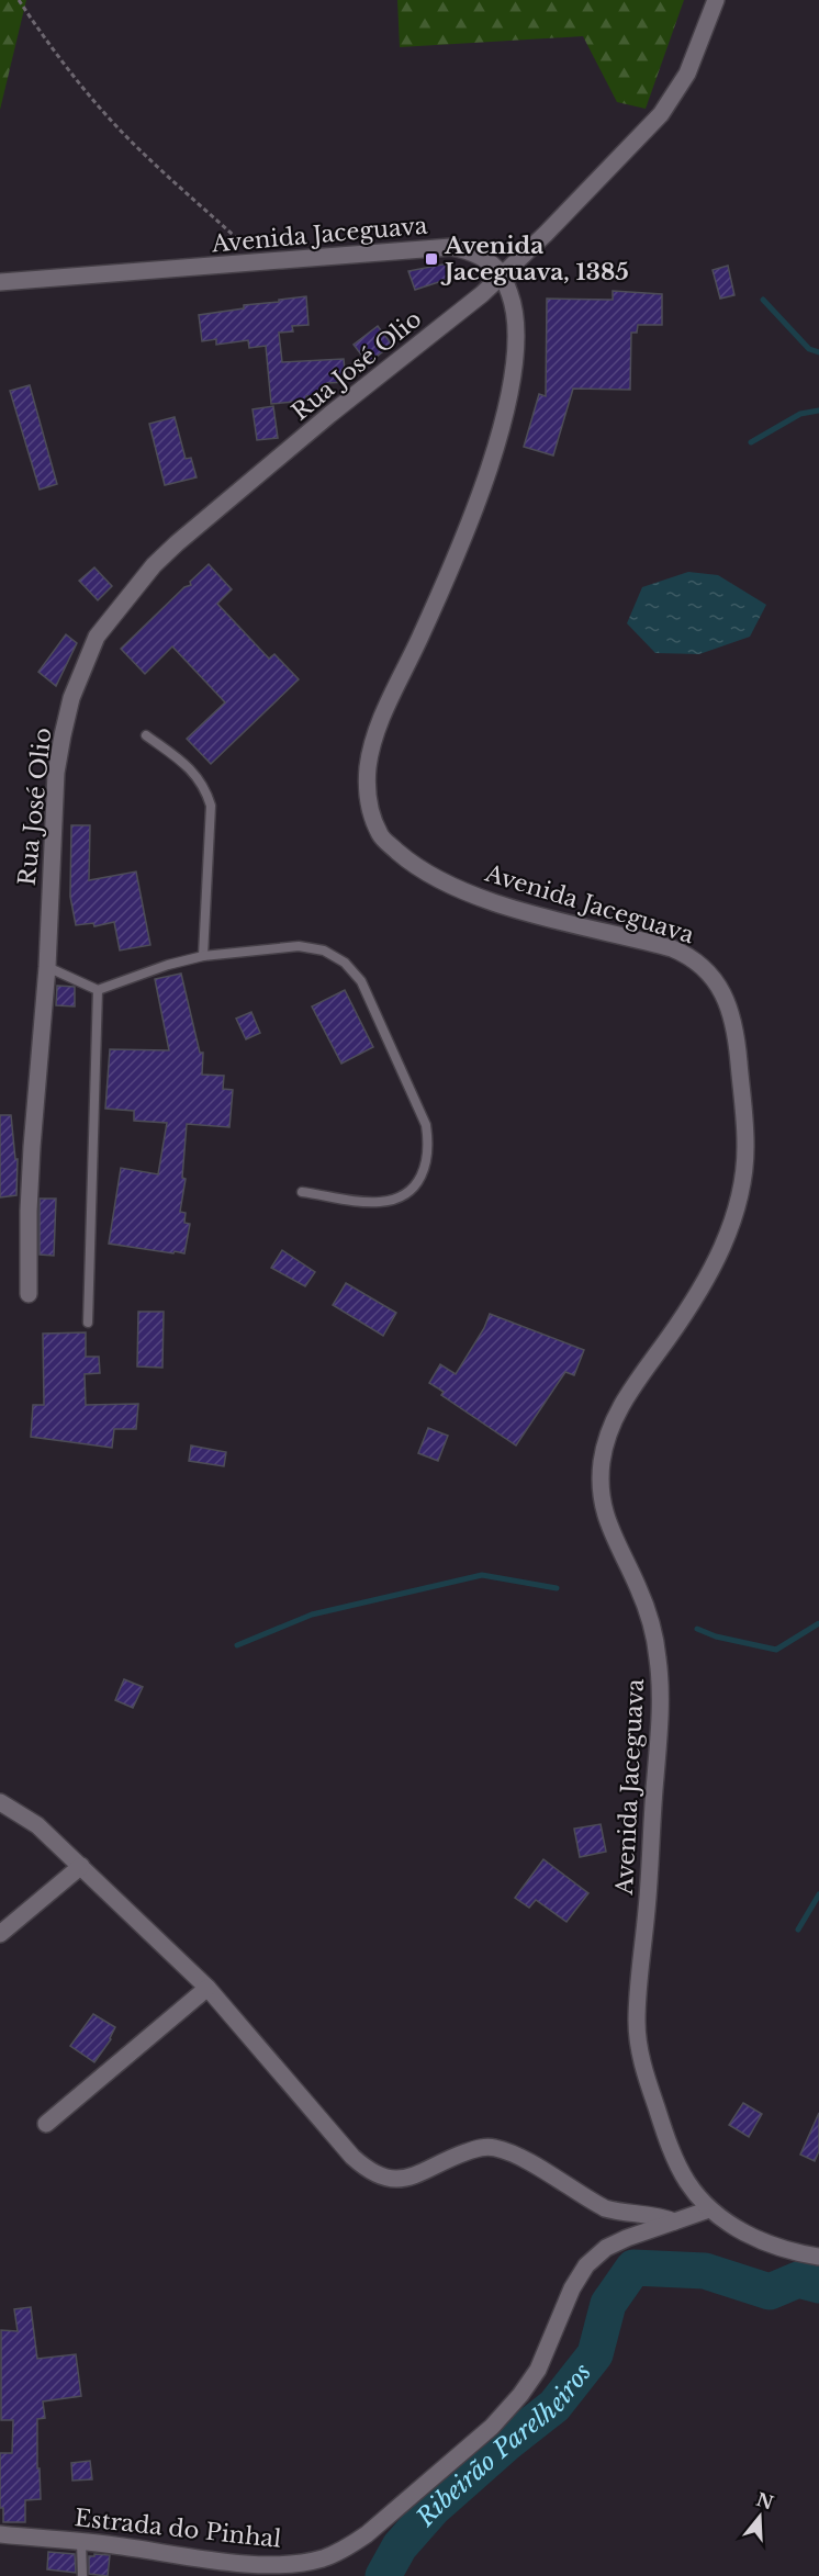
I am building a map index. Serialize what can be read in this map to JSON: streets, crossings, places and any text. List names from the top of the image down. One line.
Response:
{"streets":{"street":["Avenida Jaceguava","Rua José Olio","Estrada do Pinhal"]},"crossings":[["Avenida Jaceguava","Rua José Olio"],["Avenida Jaceguava","Estrada do Pinhal"]],"water":["Ribeirão Parelheiros"],"places":{"transit":["Avenida Jaceguava, 1385"]},"north":"top"}
